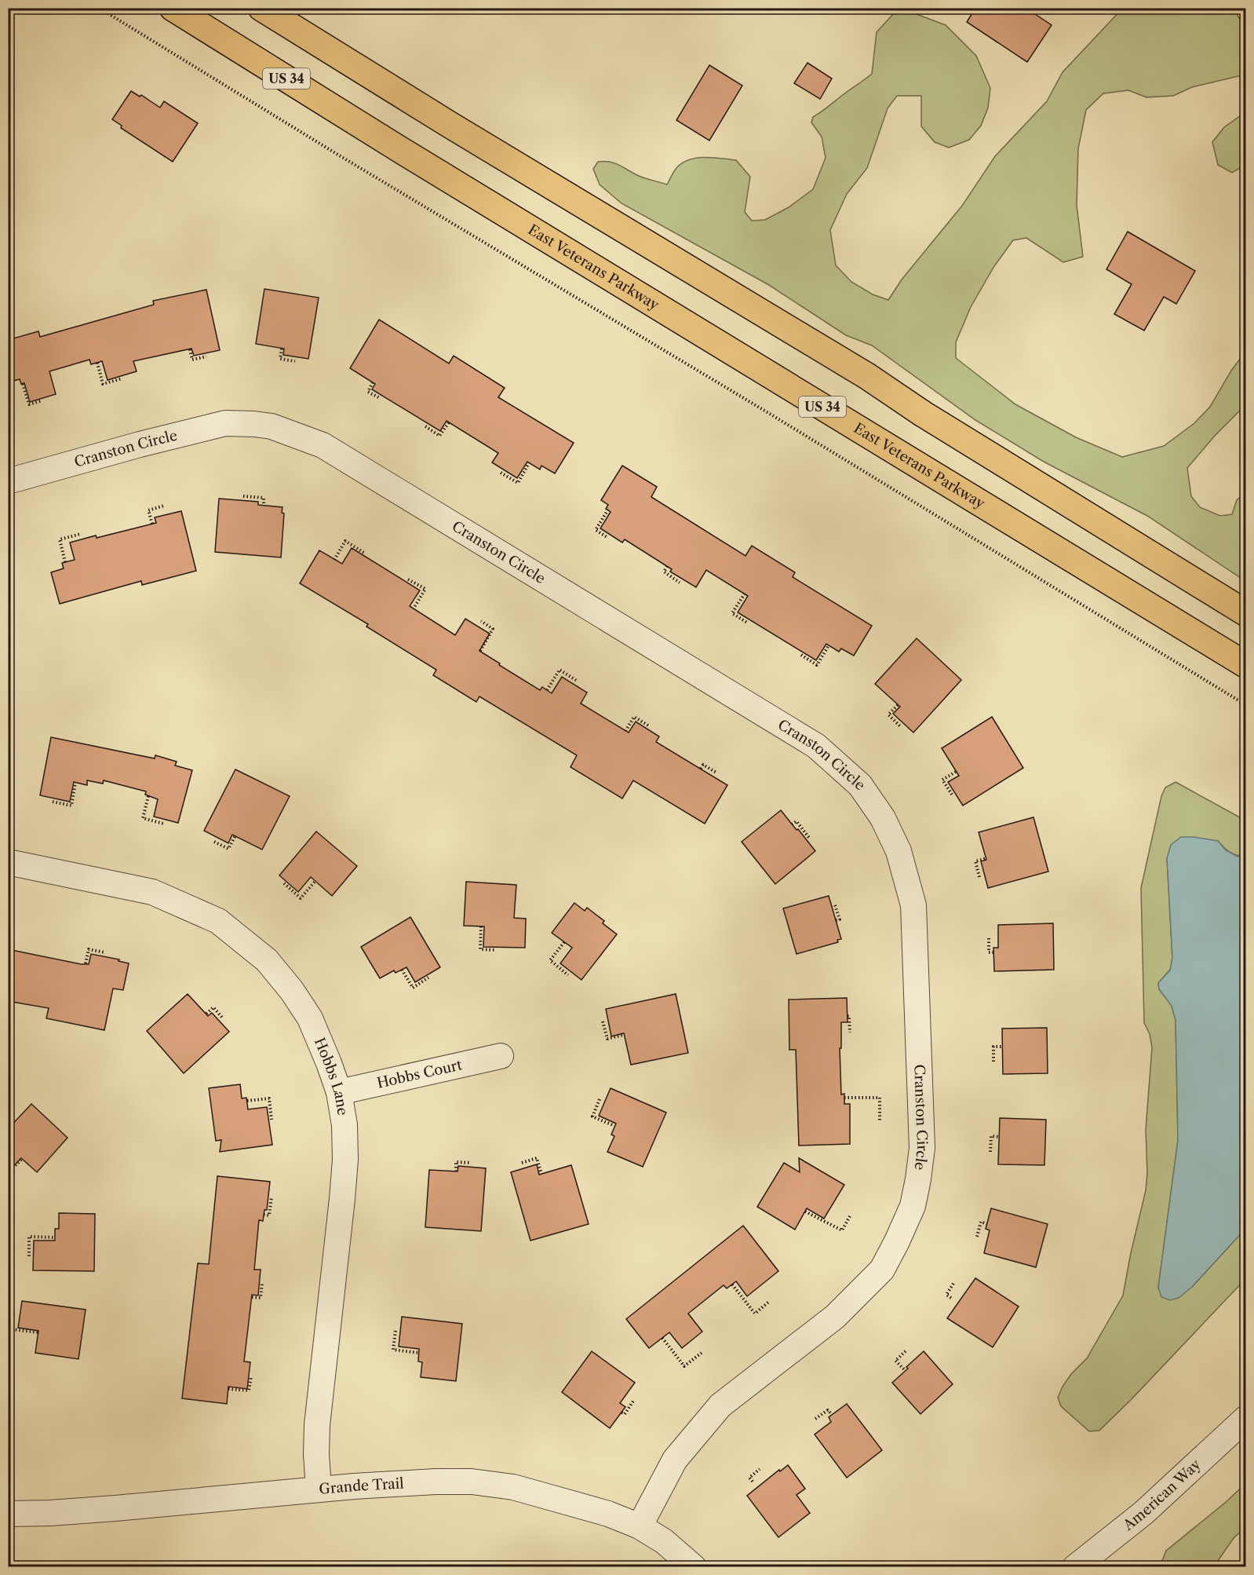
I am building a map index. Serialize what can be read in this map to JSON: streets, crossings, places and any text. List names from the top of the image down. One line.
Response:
{"streets":{"main road":["US 34","East Veterans Parkway"],"street":["Cranston Circle","Hobbs Court","Hobbs Lane","Grande Trail","American Way"]},"crossings":[["Cranston Circle","Grande Trail"],["Hobbs Court","Hobbs Lane"],["Hobbs Lane","Grande Trail"]]}
